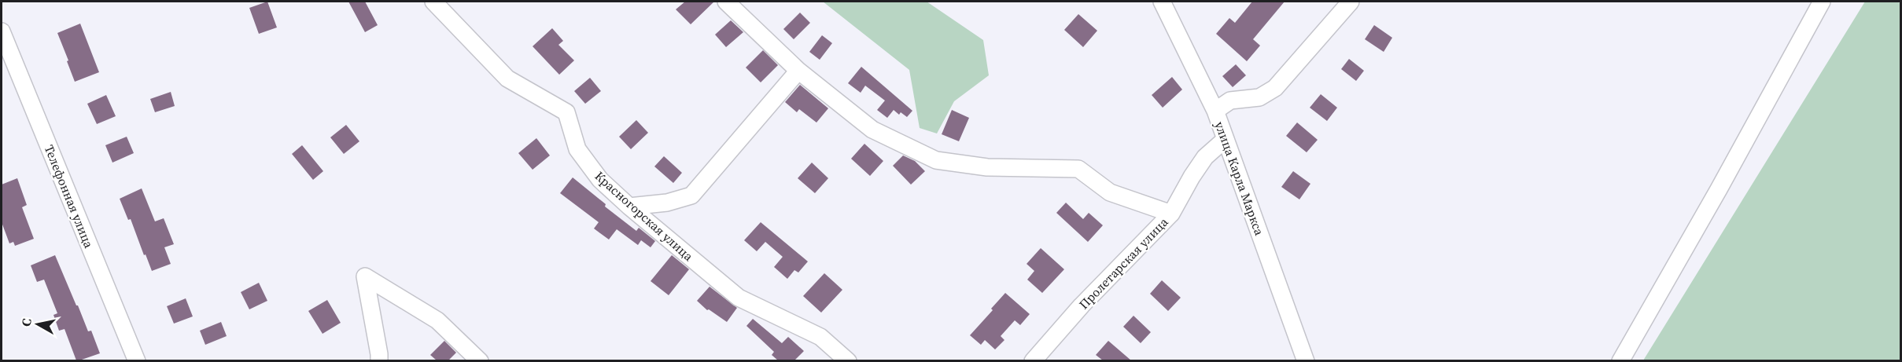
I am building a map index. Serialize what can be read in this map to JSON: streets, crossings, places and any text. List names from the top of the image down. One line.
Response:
{"streets":{"street":["улица Карла Маркса","Телефонная улица","Красногорская улица","Пролетарская улица"]},"crossings":[["улица Карла Маркса","Пролетарская улица"]],"north":"left"}
